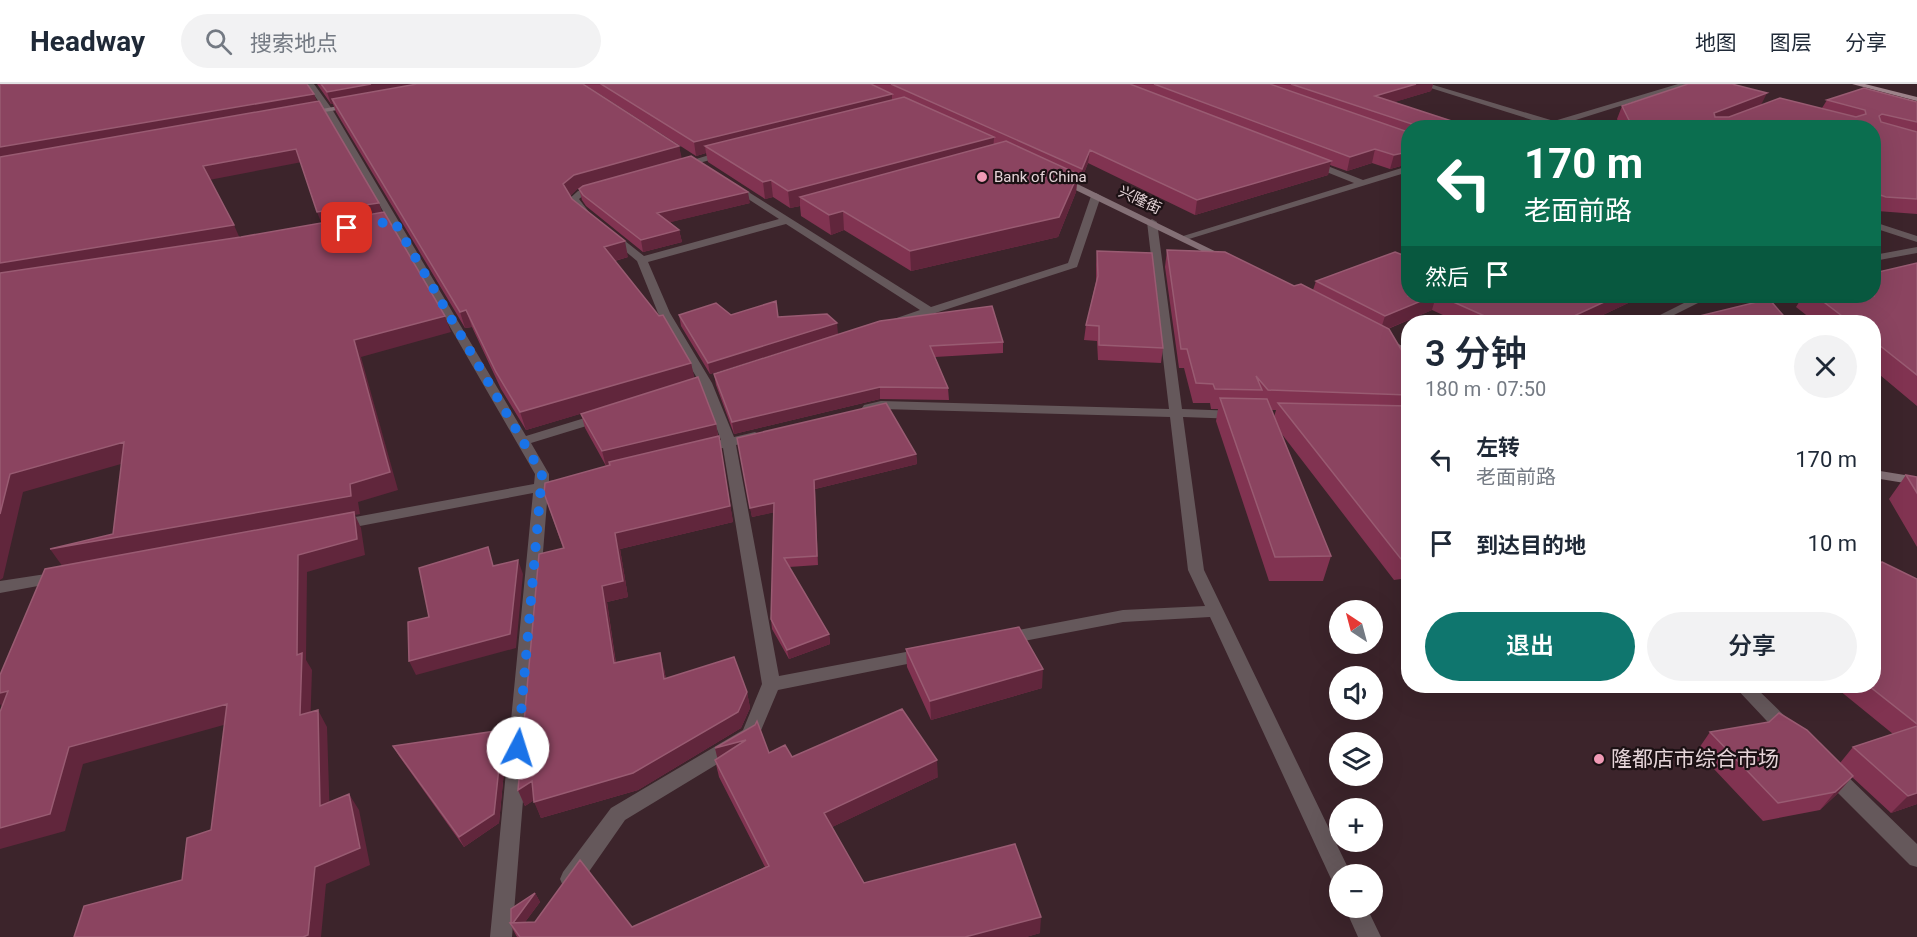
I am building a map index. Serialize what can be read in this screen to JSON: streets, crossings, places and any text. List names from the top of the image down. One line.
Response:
{"streets":{"street":["兴隆街"]},"places":["Bank of China","隆都店市综合市场"],"north":"top left","page":{"header":"Headway","search":"搜索地点","nav":["地图","图层","分享"],"turn":["170 m","老面前路"],"then":"然后","heading":["3 分钟","180 m · 07:50"],"list":[{"name":"左转","note":"老面前路","value":"170 m"},{"name":"到达目的地","value":"10 m"}],"map_buttons":["+","−"],"buttons":["退出","分享"]}}
